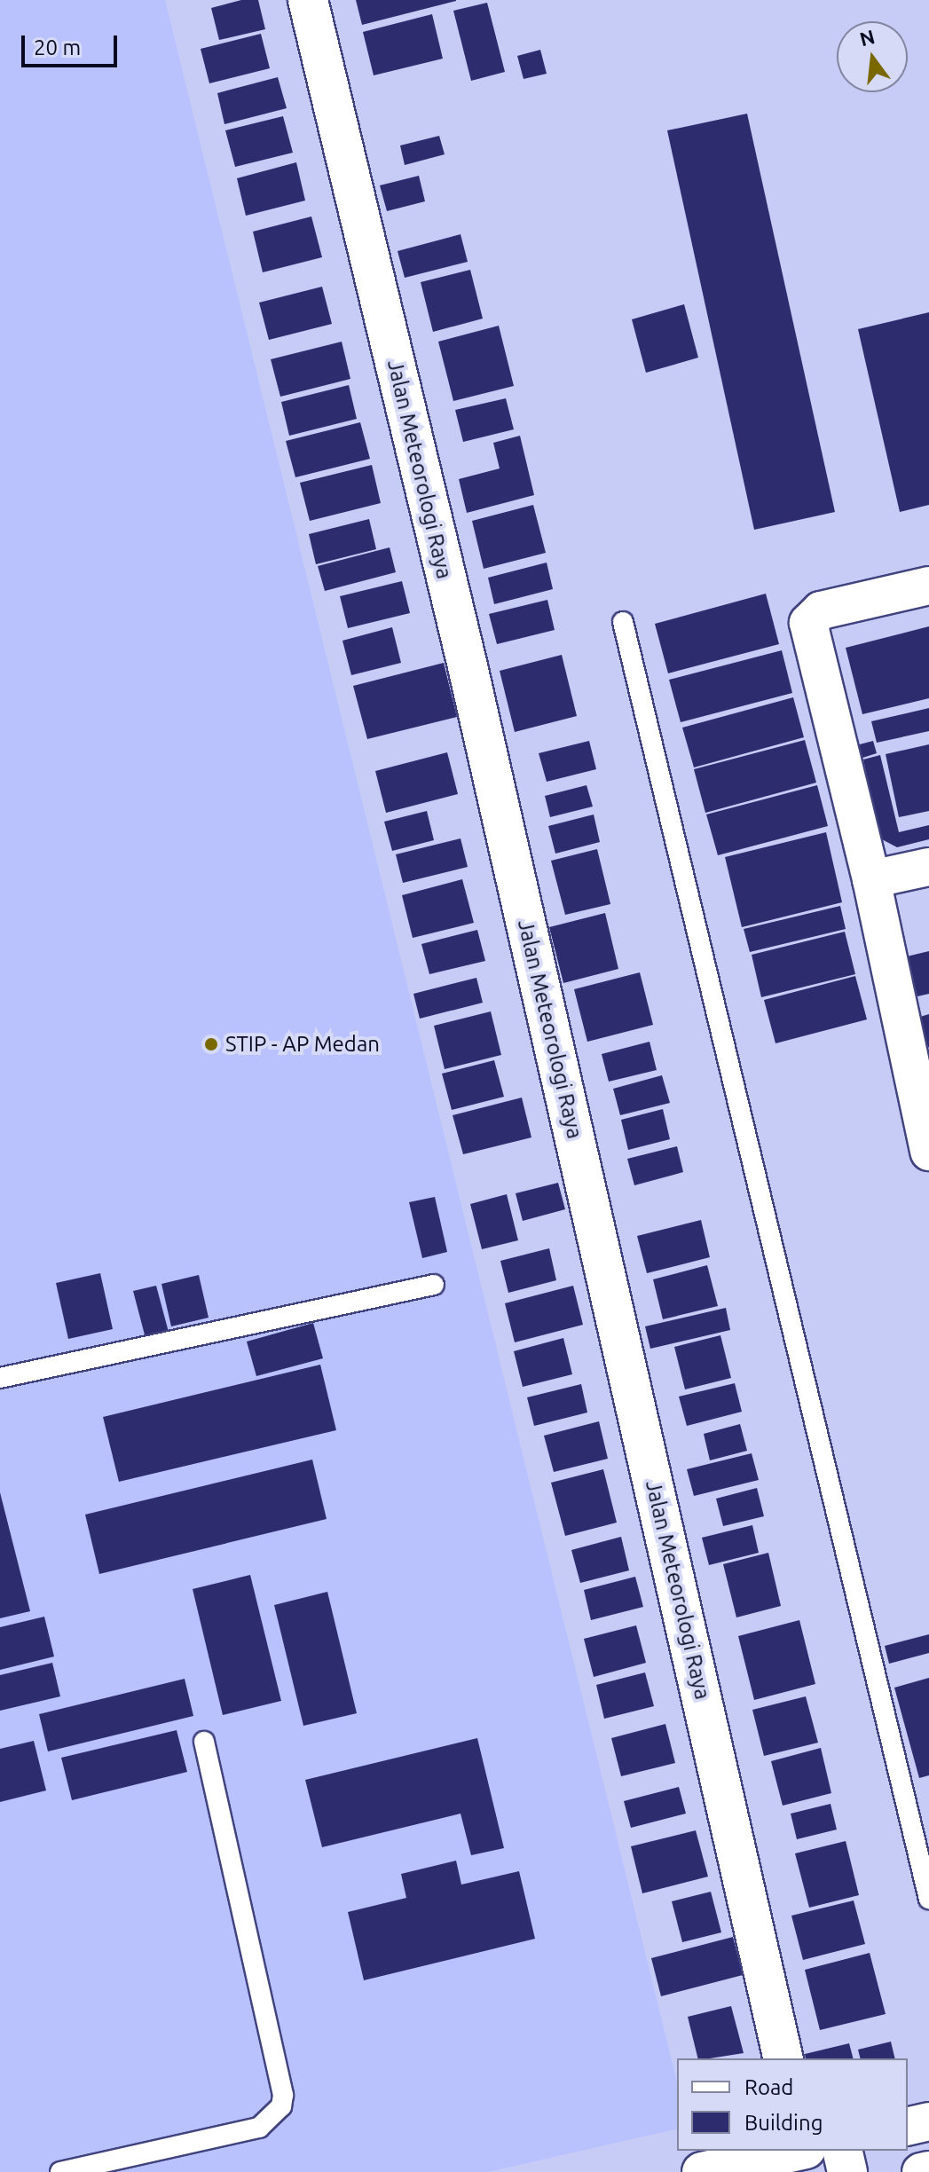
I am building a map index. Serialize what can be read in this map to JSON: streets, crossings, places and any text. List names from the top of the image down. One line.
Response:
{"streets":{"street":["Jalan Meteorologi Raya"]},"places":["STIP - AP Medan"],"legend":["Road","Building"],"scale_bar":"20 m","north":"top"}
